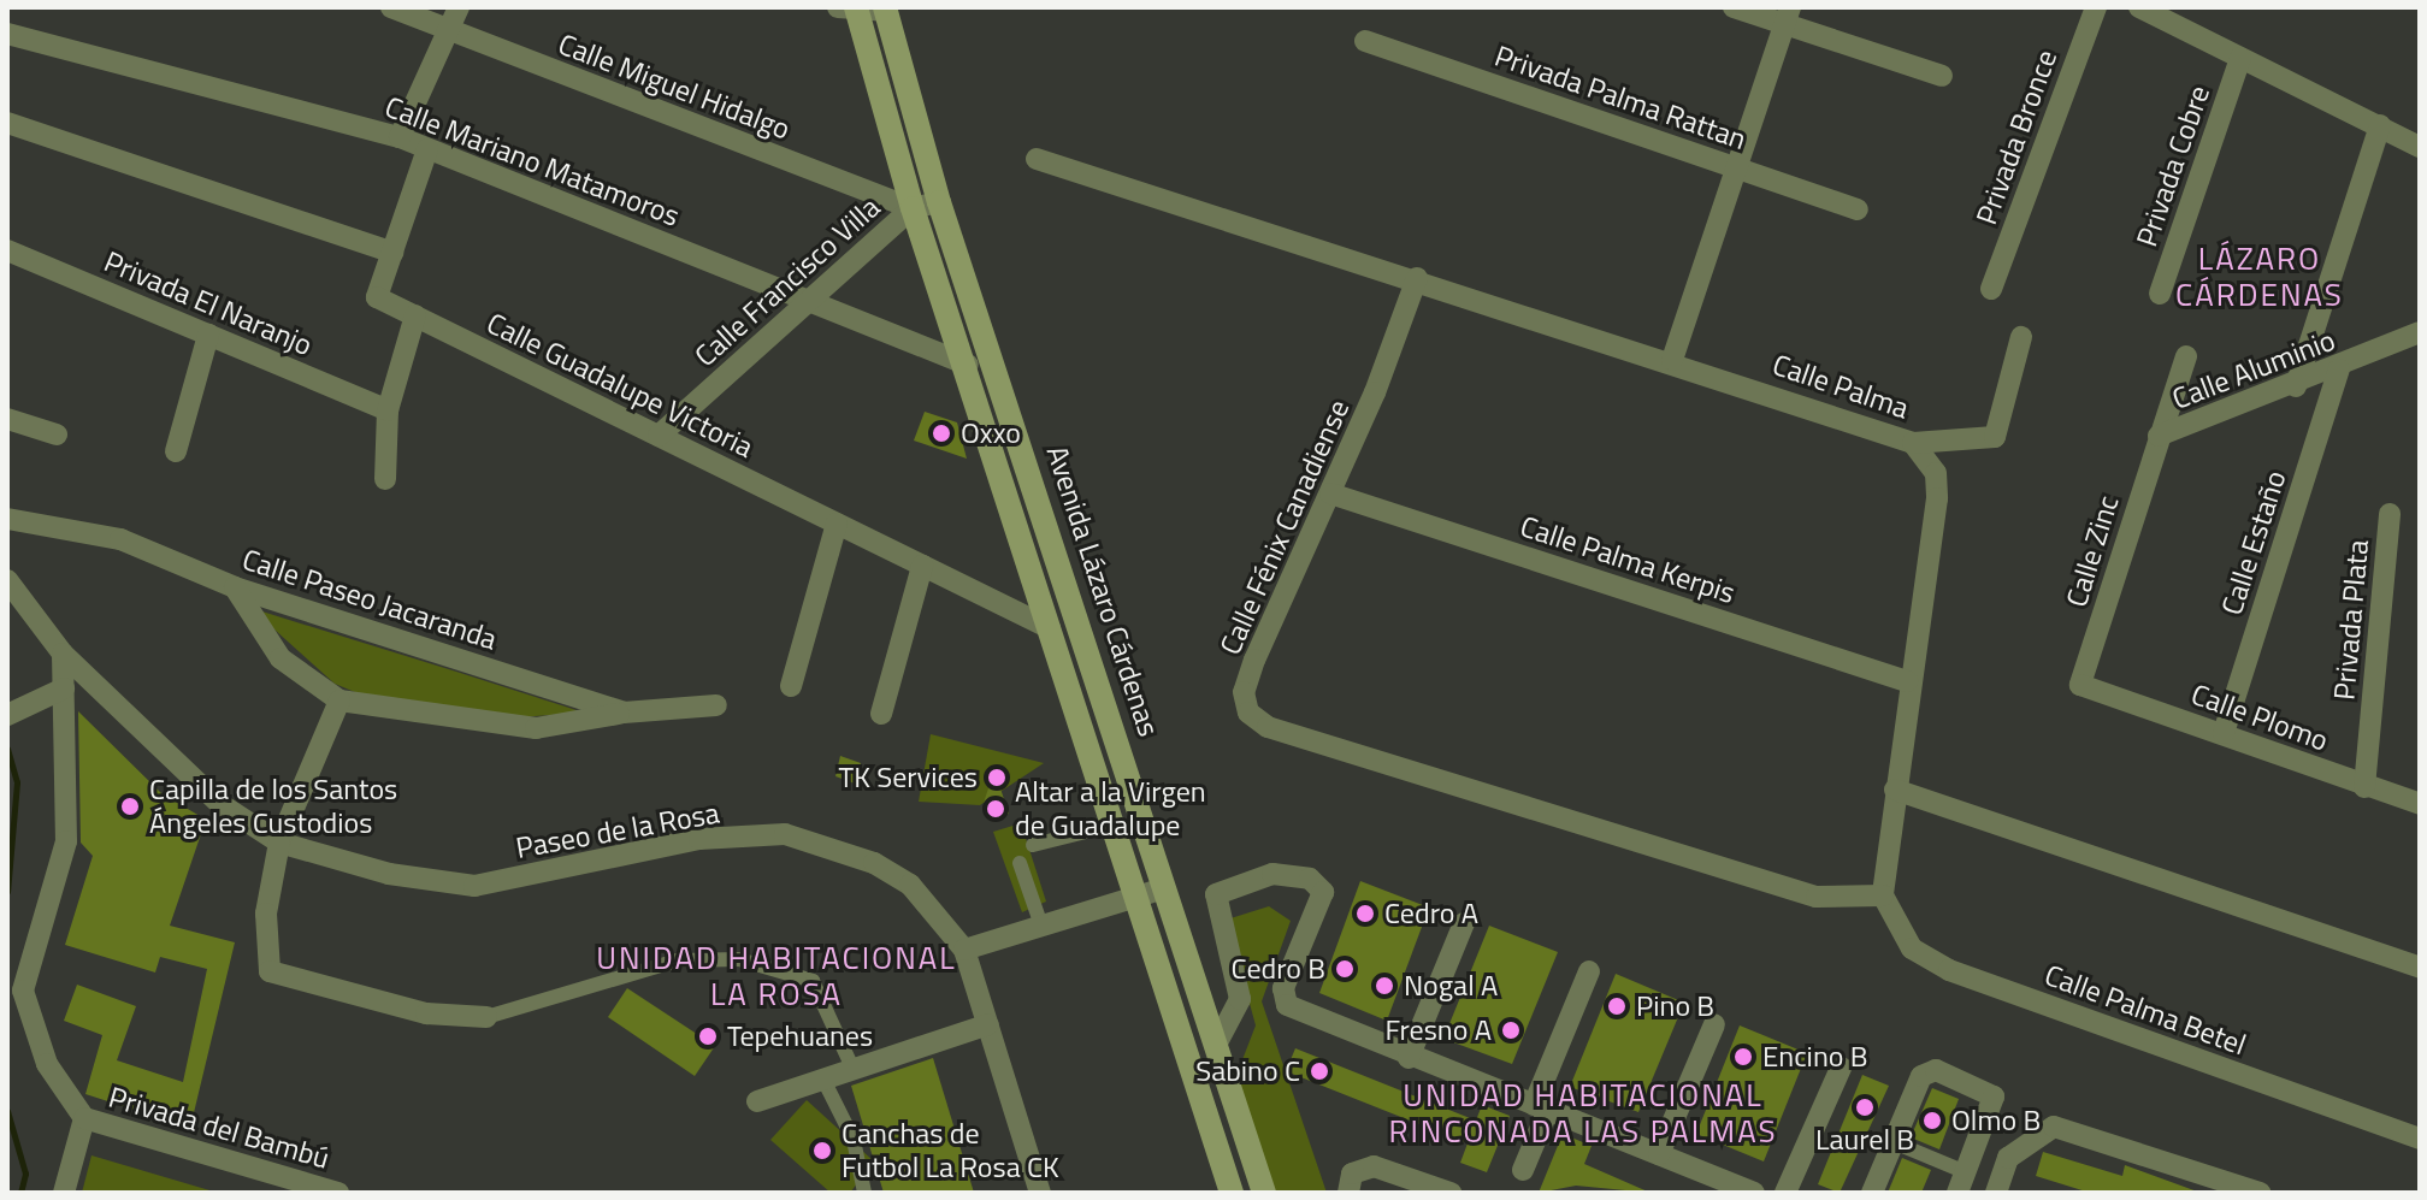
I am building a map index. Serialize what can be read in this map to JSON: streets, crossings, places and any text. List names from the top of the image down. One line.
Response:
{"streets":{"main road":["Avenida Lázaro Cárdenas"],"street":["Calle Miguel Hidalgo","Privada Palma Rattan","Privada Bronce","Calle Mariano Matamoros","Privada Cobre","Calle Francisco Villa","Privada El Naranjo","Calle Aluminio","Calle Guadalupe Victoria","Calle Palma","Calle Fénix Canadiense","Calle Estaño","Calle Zinc","Calle Palma Kerpis","Calle Paseo Jacaranda","Privada Plata","Calle Plomo","Paseo de la Rosa","Calle Palma Betel","Privada del Bambú"]},"crossings":[["Calle Miguel Hidalgo","Calle Francisco Villa"],["Calle Miguel Hidalgo","Avenida Lázaro Cárdenas"],["Calle Mariano Matamoros","Calle Francisco Villa"],["Calle Mariano Matamoros","Avenida Lázaro Cárdenas"],["Calle Francisco Villa","Calle Guadalupe Victoria"],["Calle Francisco Villa","Avenida Lázaro Cárdenas"],["Calle Aluminio","Calle Estaño"],["Calle Aluminio","Calle Zinc"],["Calle Guadalupe Victoria","Avenida Lázaro Cárdenas"],["Calle Palma","Calle Fénix Canadiense"],["Calle Palma","Calle Palma Kerpis"],["Calle Palma","Calle Palma Betel"],["Calle Fénix Canadiense","Calle Palma Kerpis"],["Calle Fénix Canadiense","Calle Palma Betel"],["Calle Estaño","Calle Plomo"],["Calle Zinc","Calle Plomo"],["Privada Plata","Calle Plomo"]],"districts":["LÁZARO CÁRDENAS","UNIDAD HABITACIONAL LA ROSA","UNIDAD HABITACIONAL RINCONADA LAS PALMAS"],"places":["Oxxo","TK Services","Capilla de los Santos Ángeles Custodios","Altar a la Virgen de Guadalupe","Cedro A","Cedro B","Nogal A","Pino B","Fresno A","Tepehuanes","Encino B","Sabino C","Laurel B","Olmo B","Canchas de Futbol La Rosa CK"]}
